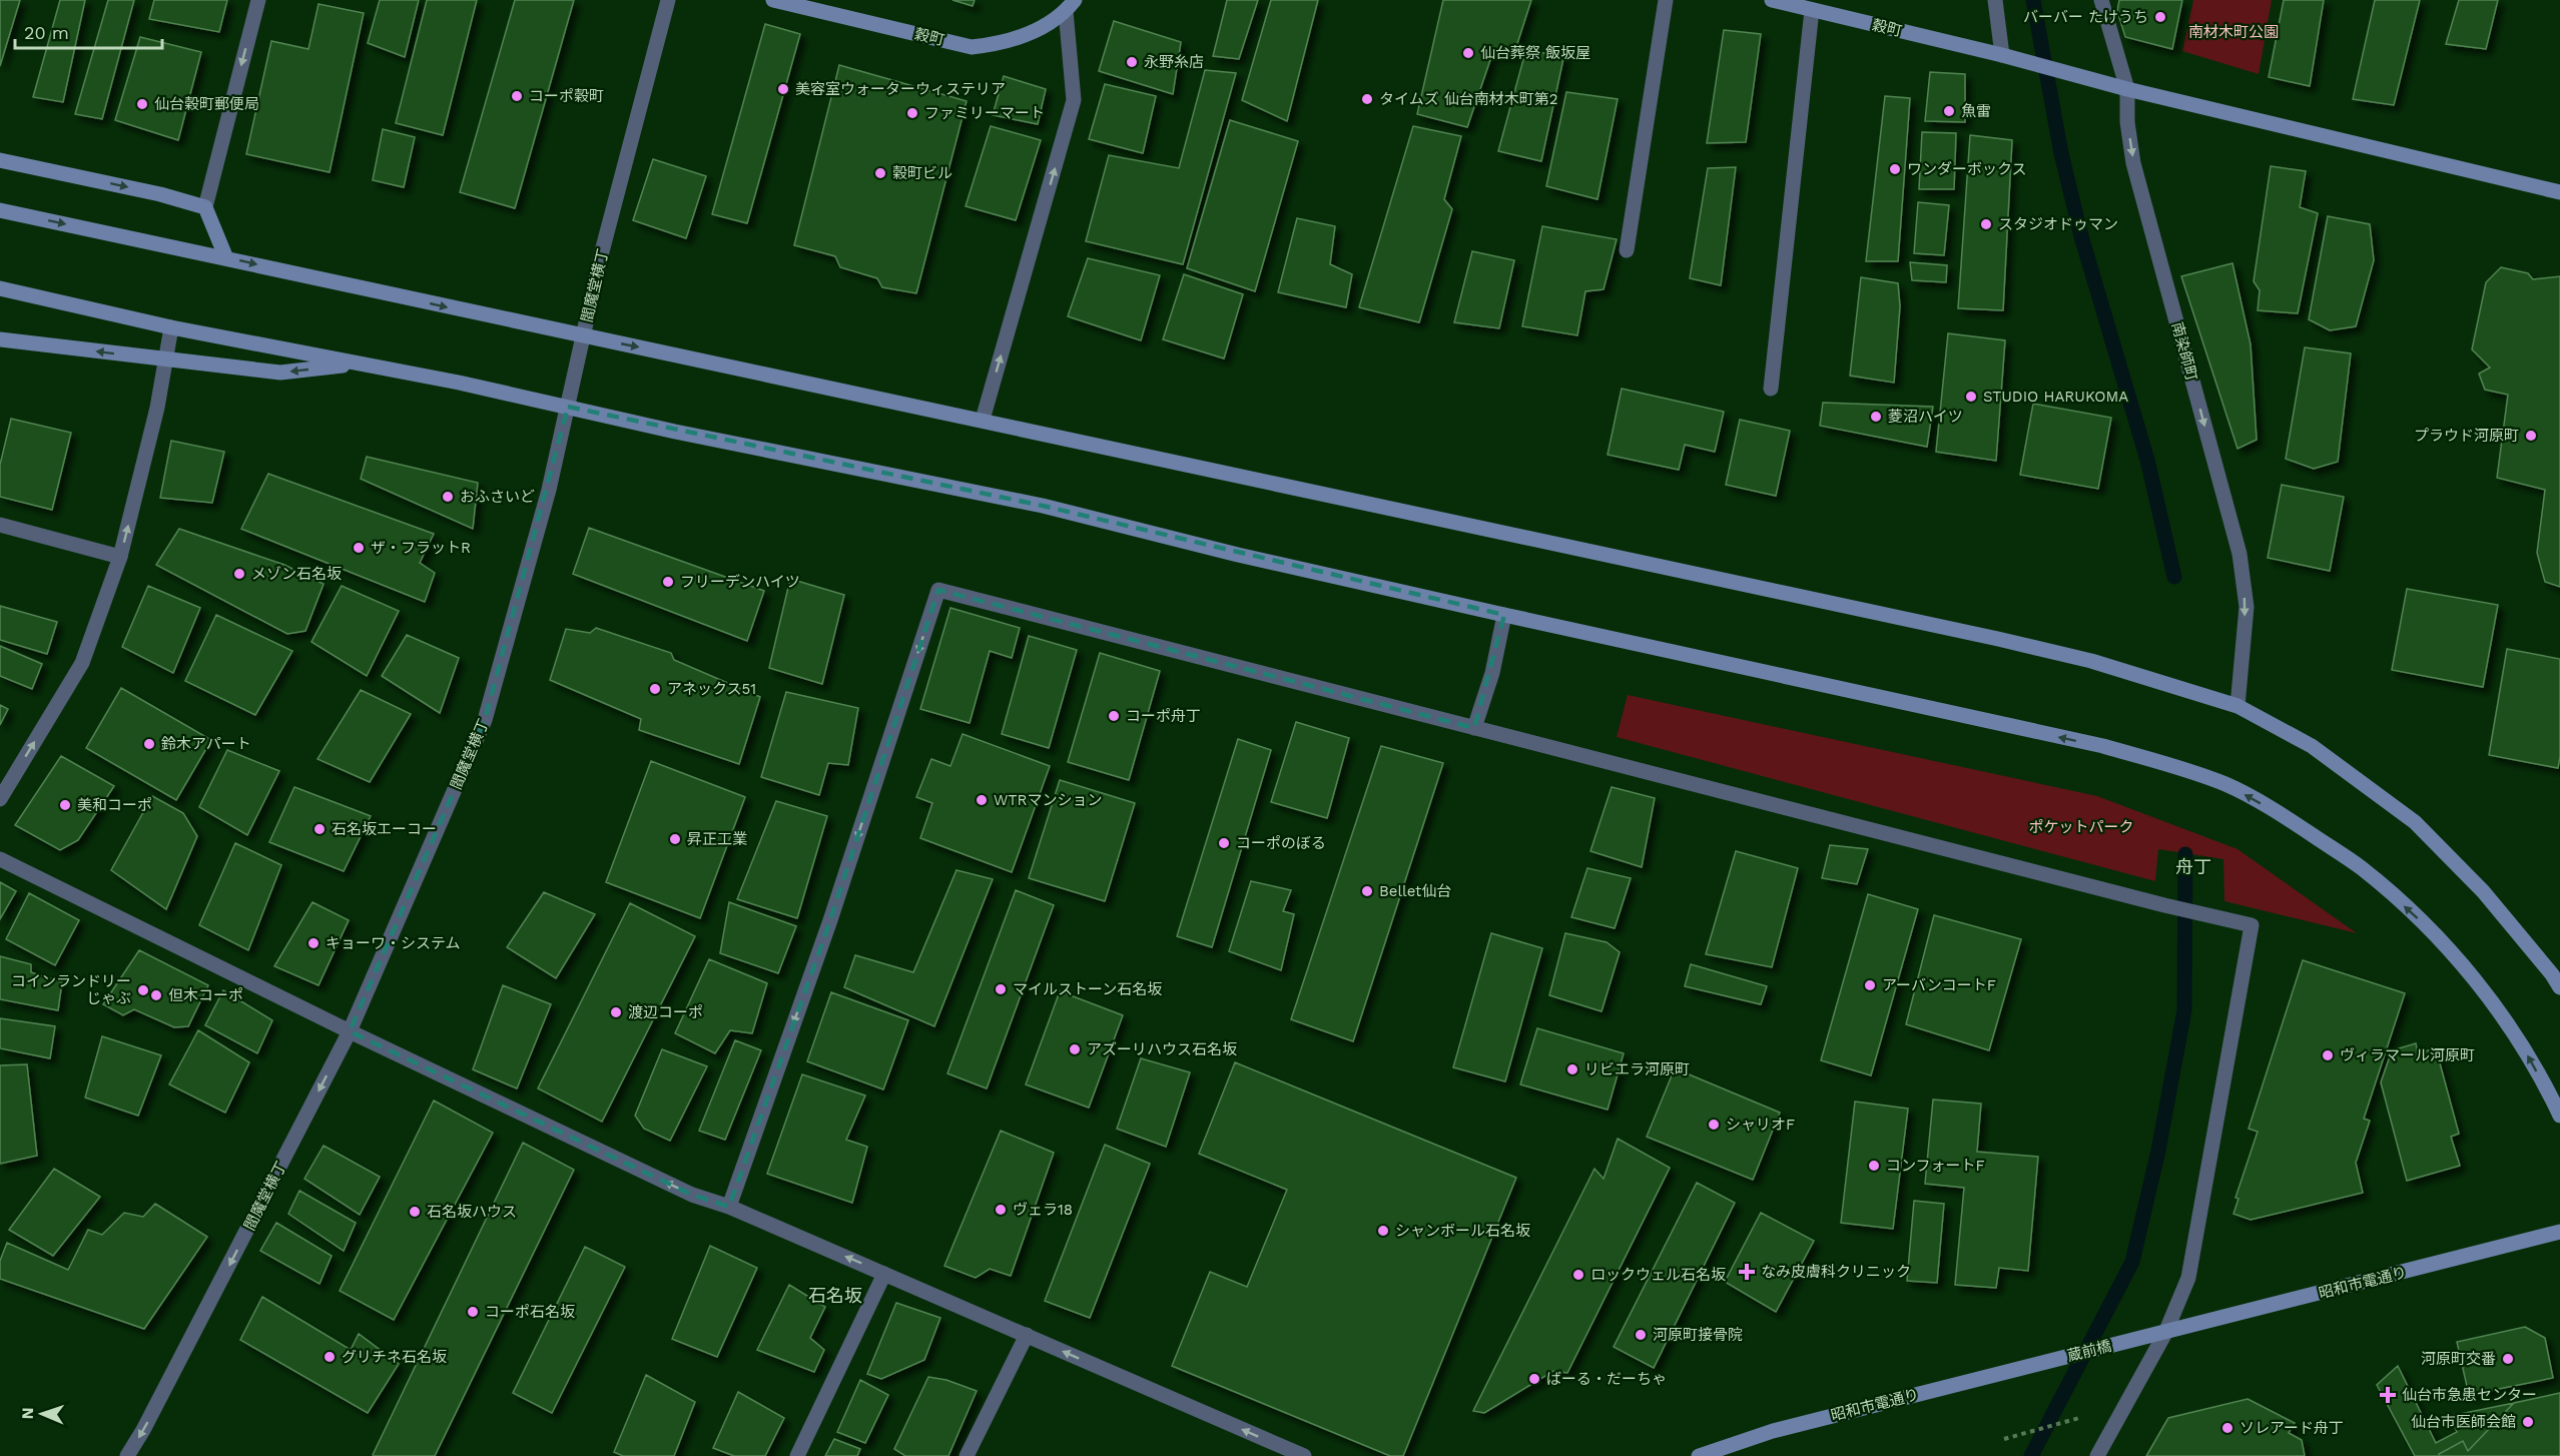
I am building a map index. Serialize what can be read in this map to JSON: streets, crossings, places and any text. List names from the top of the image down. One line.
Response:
{"streets":{"street":["穀町","閻魔堂横丁","南染師町","昭和市電通り","蔵前橋"]},"crossings":[["穀町","南染師町"],["昭和市電通り","蔵前橋"]],"one_way":["南染師町"],"districts":["舟丁","石名坂"],"parks":["南材木町公園","ポケットパーク"],"places":{"other":["バーバー たけうち","仙台葬祭 飯坂屋","永野糸店","美容室ウォーターウィステリア","コーポ穀町","タイムズ 仙台南材木町第2","仙台穀町郵便局","魚雷","ファミリーマート","ワンダーボックス","穀町ビル","スタジオドゥマン","STUDIO HARUKOMA","菱沼ハイツ","プラウド河原町","おふさいど","ザ・フラットR","メゾン石名坂","フリーデンハイツ","アネックス51","コーポ舟丁","鈴木アパート","WTRマンション","美和コーポ","石名坂エーコー","昇正工業","コーポのぼる","Bellet仙台","キョーワ・システム","アーバンコートF","マイルストーン石名坂","コインランドリー じゃぶ","但木コーポ","渡辺コーポ","アズーリハウス石名坂","ヴィラマール河原町","リビエラ河原町","シャリオF","コンフォートF","ヴェラ18","石名坂ハウス","シャンボール石名坂","ロックウェル石名坂","コーポ石名坂","河原町接骨院","グリチネ石名坂","河原町交番","ばーる・だーちゃ","仙台市医師会館","ソレアード舟丁"],"health":["なみ皮膚科クリニック","仙台市急患センター"]},"scale_bar":"20 m","north":"left"}
